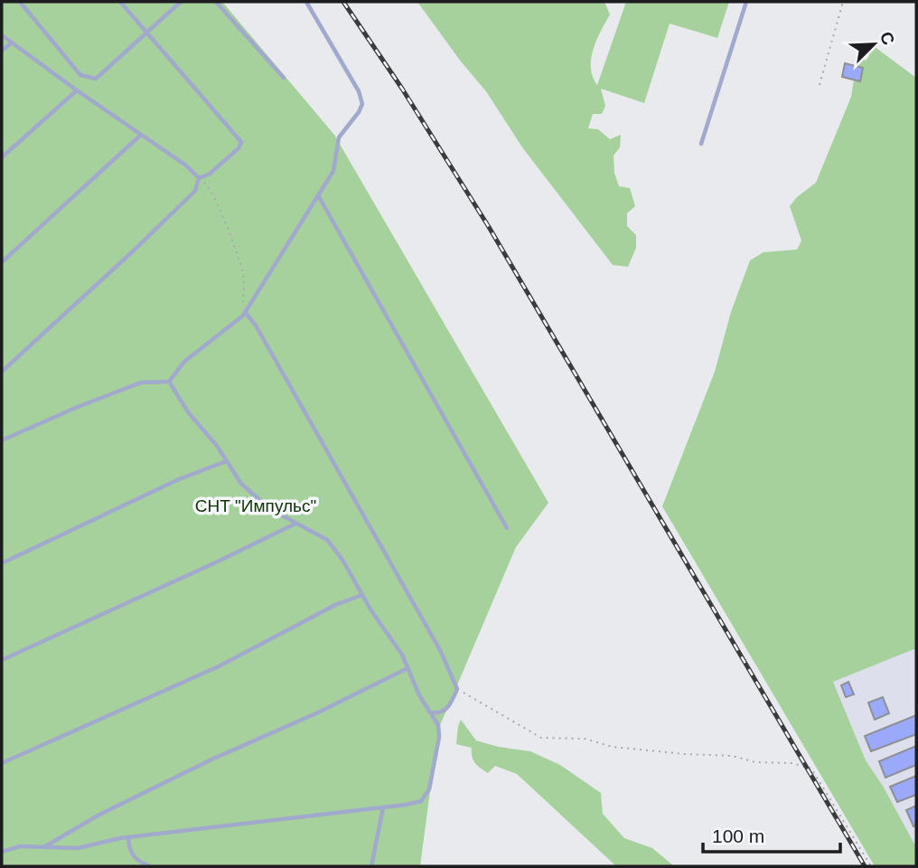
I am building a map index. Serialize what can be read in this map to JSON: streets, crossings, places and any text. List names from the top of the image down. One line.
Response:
{"parks":["СНТ \"Импульс\""],"scale_bar":"100 m","north":"top right"}
